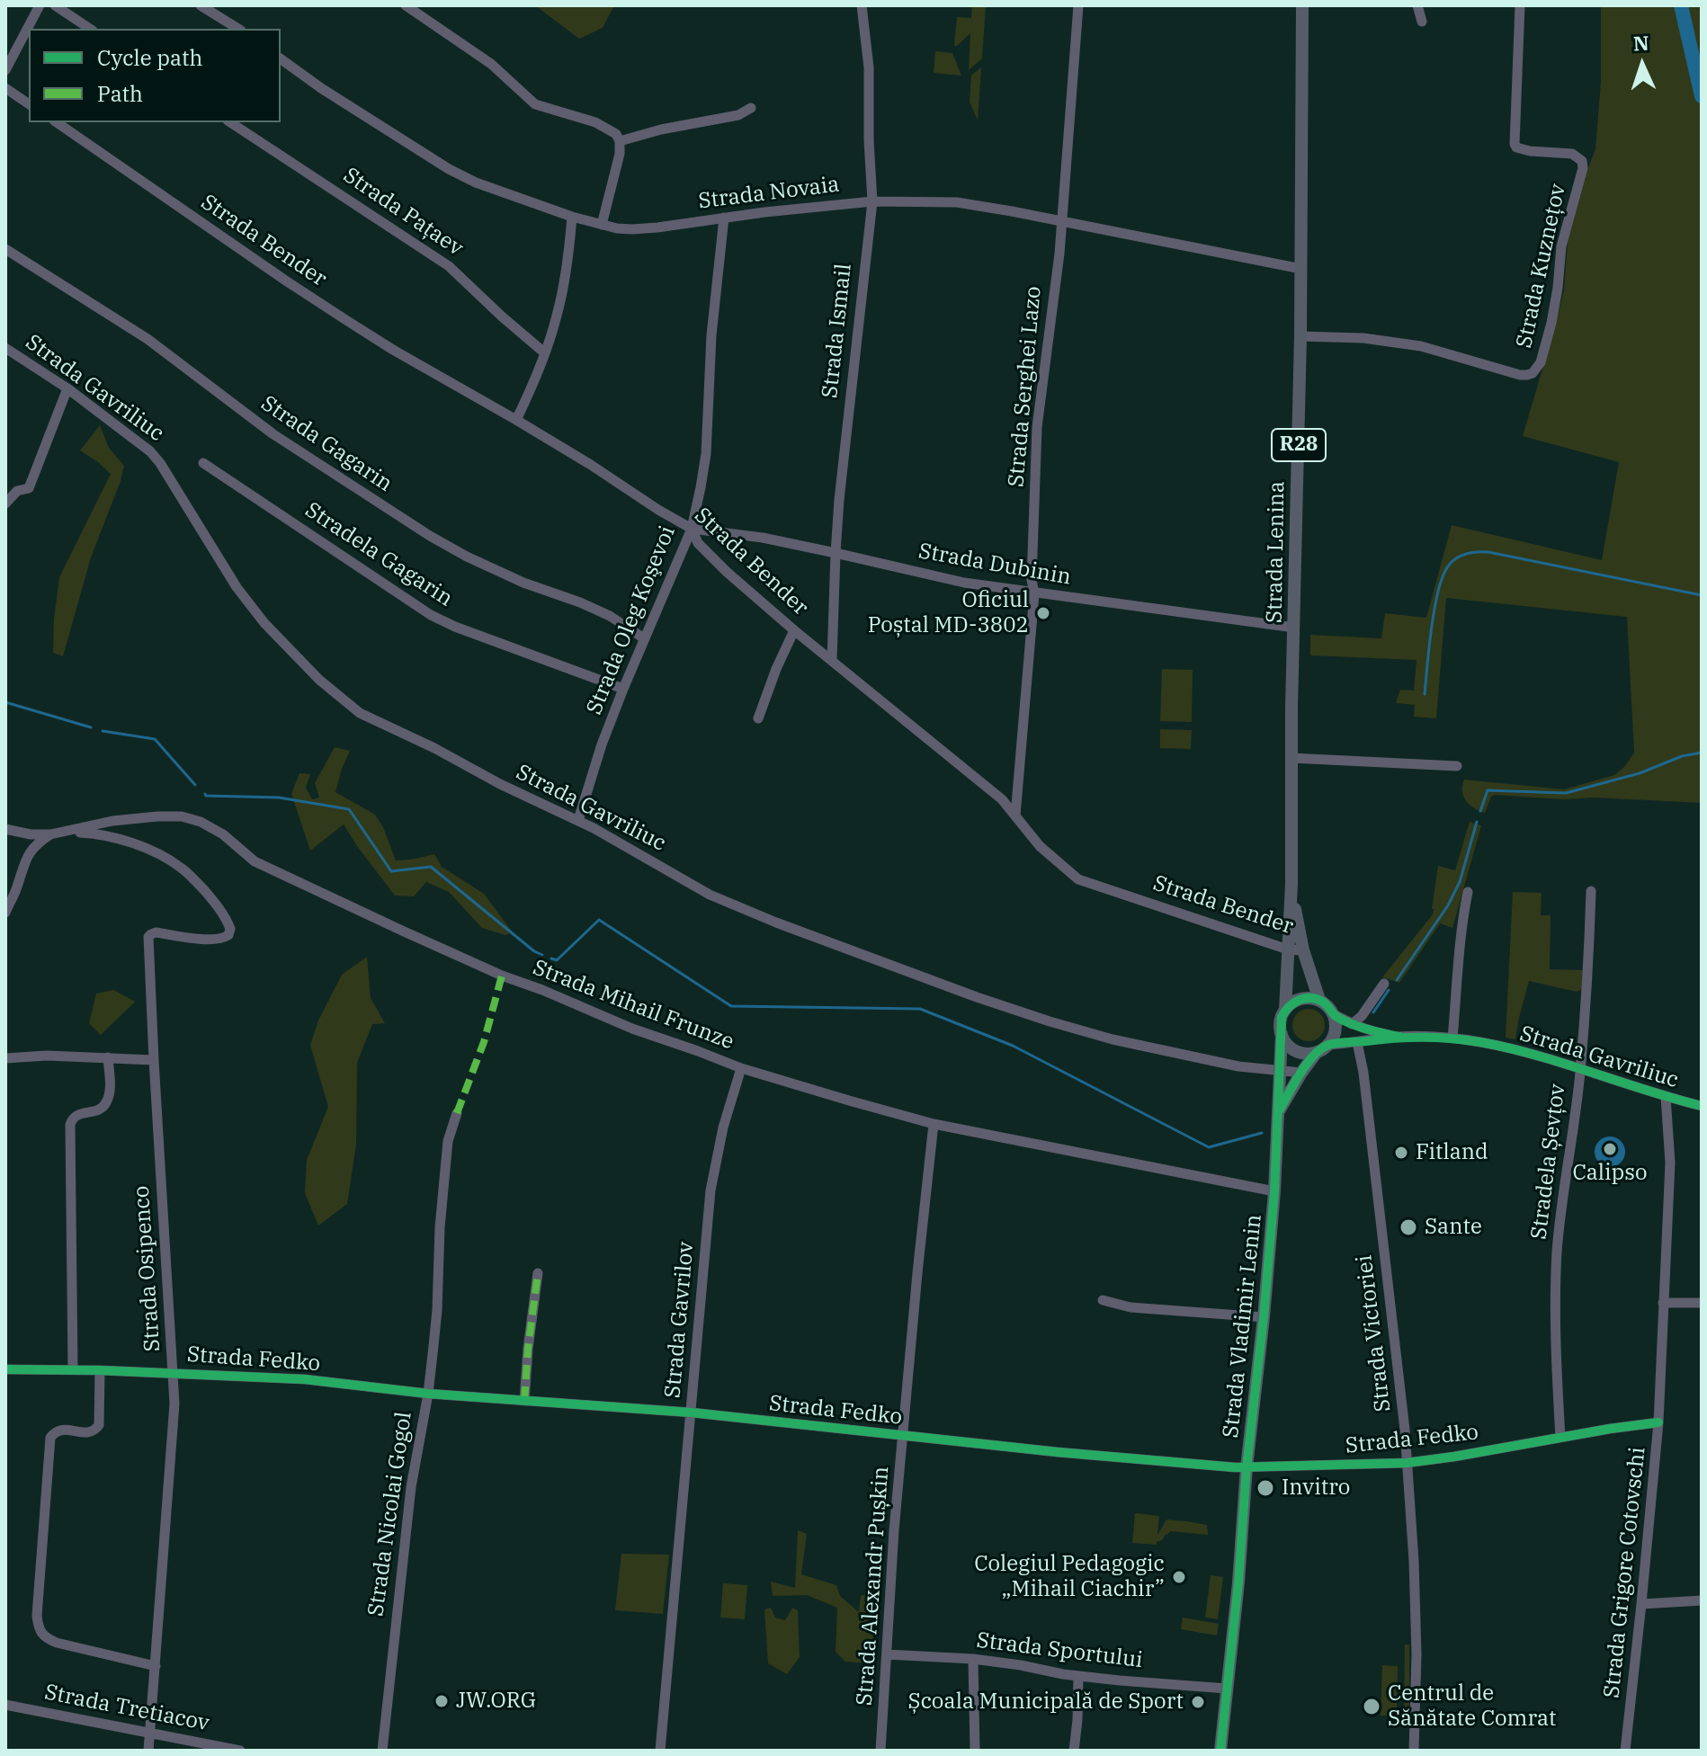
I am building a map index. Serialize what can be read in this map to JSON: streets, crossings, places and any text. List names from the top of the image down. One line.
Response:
{"streets":{"main road":["R28","Strada Lenina","Strada Vladimir Lenin"],"street":["Strada Novaia","Strada Pațaev","Strada Bender","Strada Kuznețov","Strada Ismail","Strada Serghei Lazo","Strada Gavriliuc","Strada Gagarin","Stradela Gagarin","Strada Dubinin","Strada Oleg Koşevoi","Strada Mihail Frunze","Stradela Șevțov","Strada Osipenco","Strada Gavrilov","Strada Victoriei","Strada Fedko","Strada Nicolai Gogol","Strada Grigore Cotovschi","Strada Alexandr Pușkin","Strada Sportului","Strada Tretiacov"]},"crossings":[["Strada Novaia","Strada Ismail"],["Strada Novaia","Strada Serghei Lazo"],["Strada Novaia","Strada Lenina"],["Strada Novaia","Strada Oleg Koşevoi"],["Strada Bender","Strada Ismail"],["Strada Bender","Strada Serghei Lazo"],["Strada Bender","R28"],["Strada Bender","Strada Dubinin"],["Strada Bender","Strada Oleg Koşevoi"],["Strada Kuznețov","Strada Lenina"],["Strada Ismail","Strada Dubinin"],["Strada Serghei Lazo","Strada Dubinin"],["Strada Gavriliuc","R28"],["Strada Gavriliuc","Strada Oleg Koşevoi"],["Strada Gavriliuc","Stradela Șevțov"],["Strada Gavriliuc","Strada Vladimir Lenin"],["Strada Gavriliuc","Strada Victoriei"],["Strada Gavriliuc","Strada Grigore Cotovschi"],["Strada Gagarin","Strada Oleg Koşevoi"],["R28","Strada Lenina"],["R28","Strada Vladimir Lenin"],["Strada Lenina","Strada Dubinin"],["Stradela Gagarin","Strada Oleg Koşevoi"],["Strada Dubinin","Strada Oleg Koşevoi"],["Strada Mihail Frunze","Strada Osipenco"],["Strada Mihail Frunze","Strada Gavrilov"],["Strada Mihail Frunze","Strada Vladimir Lenin"],["Strada Mihail Frunze","Strada Alexandr Pușkin"],["Stradela Șevțov","Strada Fedko"],["Strada Osipenco","Strada Fedko"],["Strada Osipenco","Strada Tretiacov"],["Strada Gavrilov","Strada Fedko"],["Strada Vladimir Lenin","Strada Fedko"],["Strada Vladimir Lenin","Strada Sportului"],["Strada Victoriei","Strada Fedko"],["Strada Fedko","Strada Nicolai Gogol"],["Strada Fedko","Strada Grigore Cotovschi"],["Strada Fedko","Strada Alexandr Pușkin"],["Strada Alexandr Pușkin","Strada Sportului"]],"places":["Oficiul Poștal MD-3802","Calipso","Fitland","Sante","Invitro","Colegiul Pedagogic „Mihail Ciachir”","JW.ORG","Școala Municipală de Sport","Centrul de Sănătate Comrat"],"legend":["Cycle path","Path"],"north":"top"}
